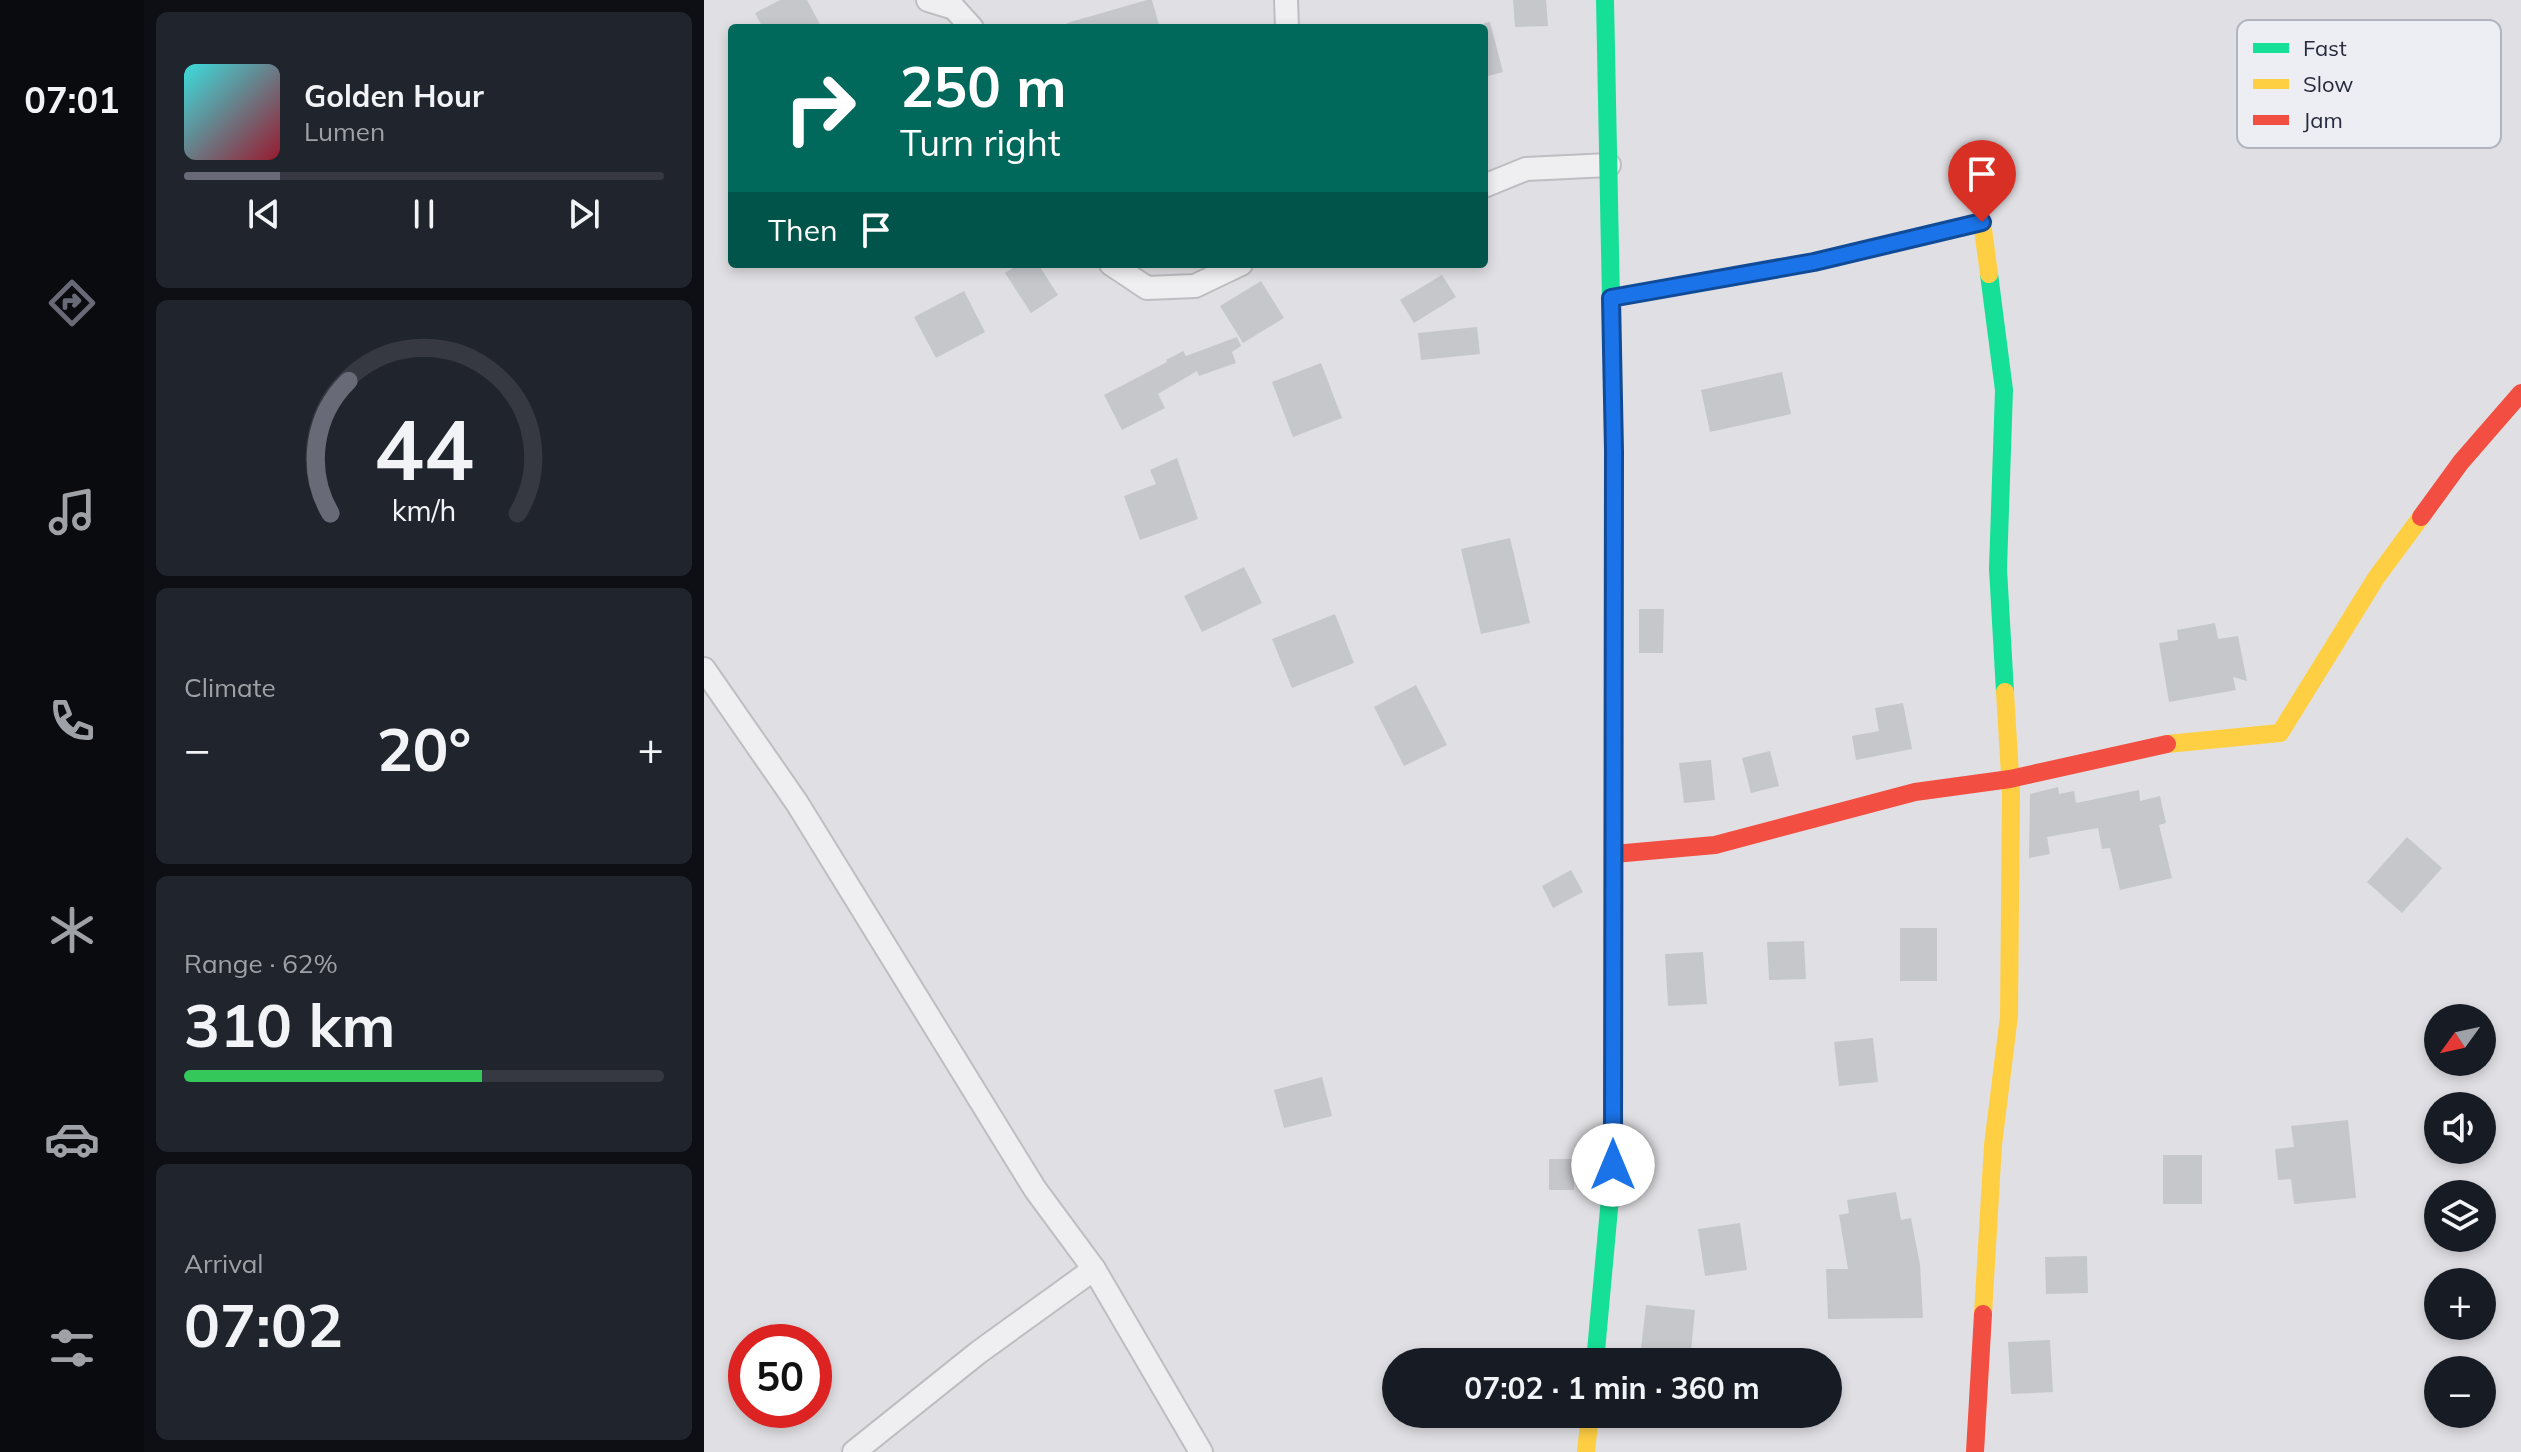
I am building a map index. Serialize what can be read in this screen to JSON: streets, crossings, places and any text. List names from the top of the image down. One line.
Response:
{"legend":["Fast","Slow","Jam"],"north":"bottom left","page":{"tabs":"07:01","turn":["250 m","Turn right"],"song":["Golden Hour","Lumen"],"then":"Then","tile":["Climate",["Range · 62%","310 km"],["Arrival","07:02"]],"heat":["−","20°","+"],"map_buttons":["+","−"],"limit":"50","trip":"07:02 · 1 min · 360 m","gauge":["44","km/h"]}}
